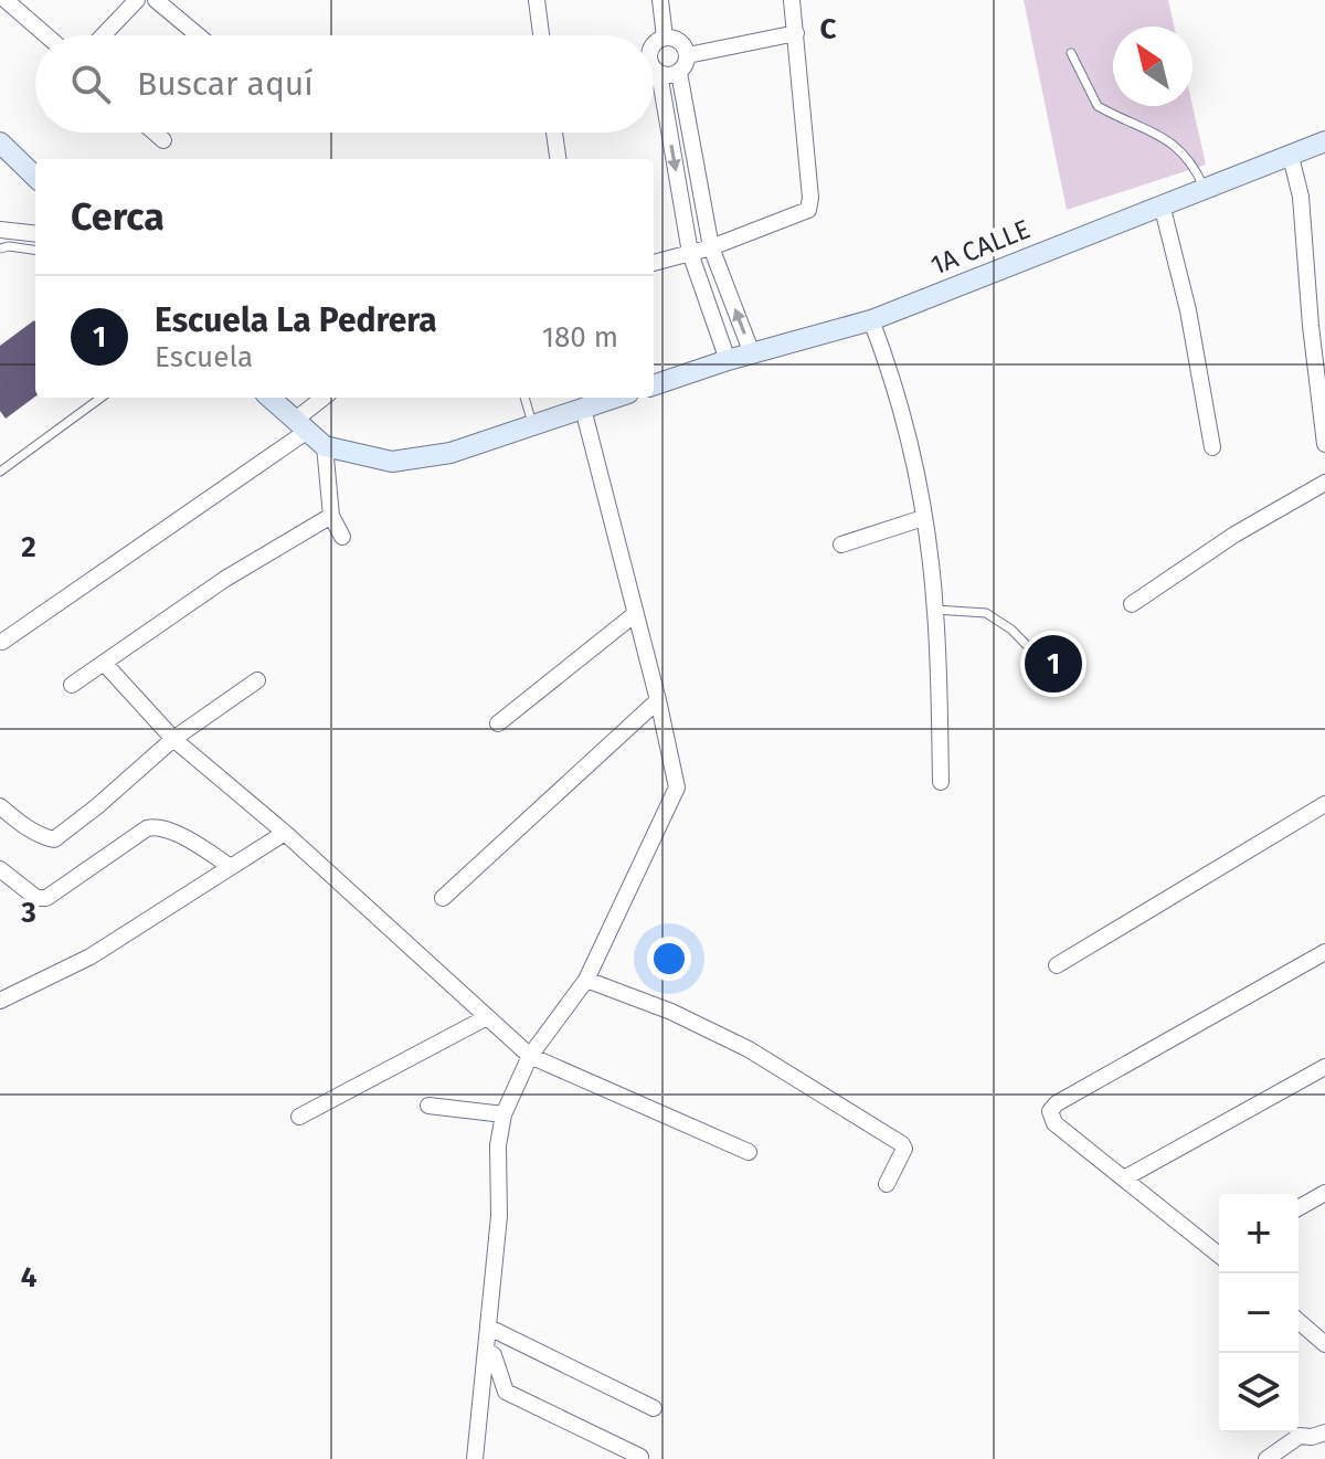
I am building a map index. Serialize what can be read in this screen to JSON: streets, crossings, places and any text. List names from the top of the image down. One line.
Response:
{"streets":{"street":["1A CALLE"]},"north":"top left","page":{"search":"Buscar aquí","heading":"Cerca","list":[{"mark":"1","name":"Escuela La Pedrera","note":"Escuela","value":"180 m"}],"pins":"1","map_buttons":["+","−"]},"grid":{"columns":["C"],"rows":["2","3","4"]}}
